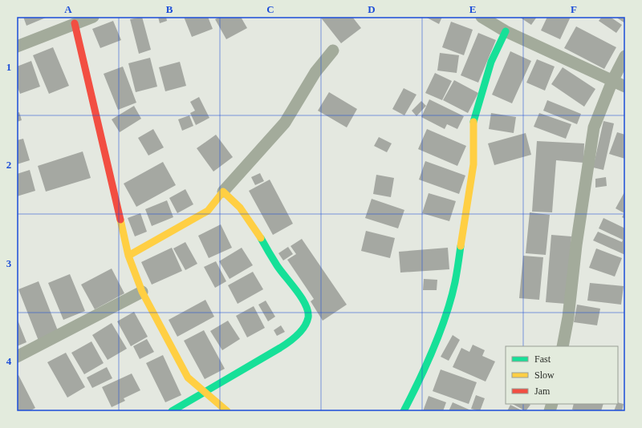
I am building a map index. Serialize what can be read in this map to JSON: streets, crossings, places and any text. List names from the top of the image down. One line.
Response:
{"legend":["Fast","Slow","Jam"],"grid":{"columns":["A","B","C","D","E","F"],"rows":["1","2","3","4"]}}
